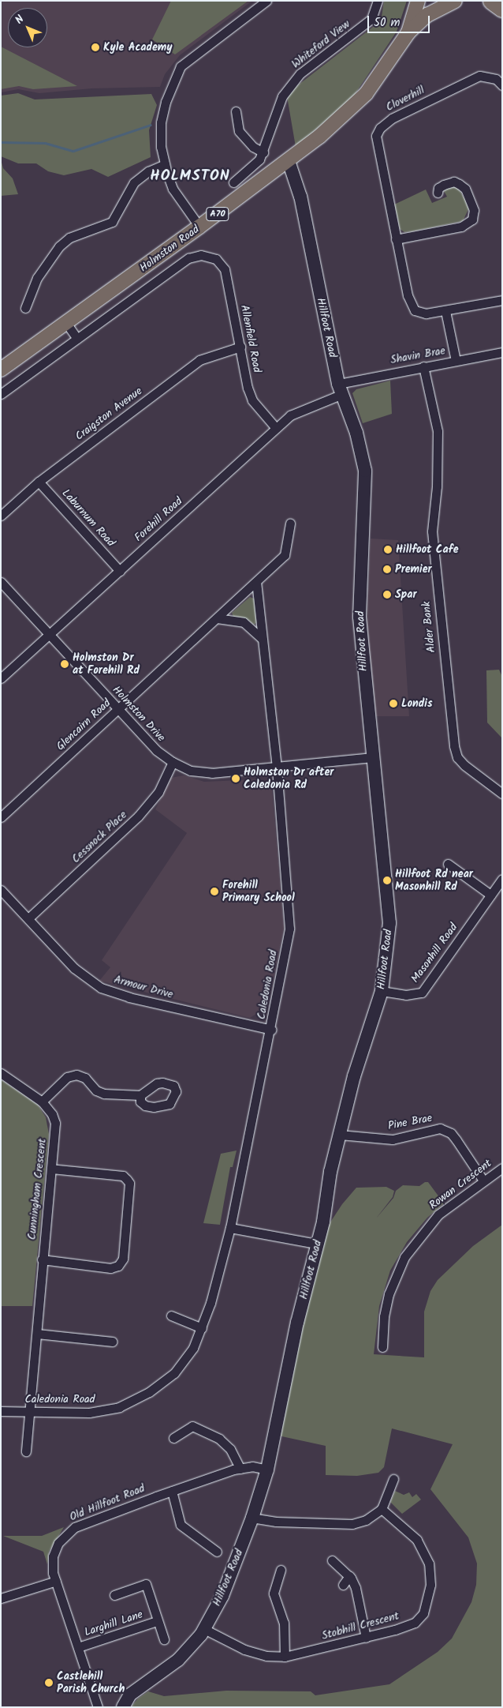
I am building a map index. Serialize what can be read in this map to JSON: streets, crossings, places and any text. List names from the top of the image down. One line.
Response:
{"streets":{"main road":["A70","Holmston Road"],"street":["Whiteford View","Cloverhill","Hillfoot Road","Allenfield Road","Shavin Brae","Craigston Avenue","Laburnum Road","Forehill Road","Alder Bank","Holmston Drive","Glencairn Road","Cessnock Place","Masonhill Road","Caledonia Road","Armour Drive","Pine Brae","Rowan Crescent","Cunningham Crescent","Old Hillfoot Road","Larghill Lane","Stobhill Crescent"]},"crossings":[["A70","Holmston Road"],["Holmston Road","Hillfoot Road"],["Holmston Road","Allenfield Road"],["Hillfoot Road","Shavin Brae"],["Hillfoot Road","Forehill Road"],["Hillfoot Road","Holmston Drive"],["Hillfoot Road","Masonhill Road"],["Hillfoot Road","Pine Brae"],["Hillfoot Road","Old Hillfoot Road"],["Hillfoot Road","Stobhill Crescent"],["Allenfield Road","Craigston Avenue"],["Allenfield Road","Forehill Road"],["Shavin Brae","Forehill Road"],["Shavin Brae","Alder Bank"],["Craigston Avenue","Laburnum Road"],["Laburnum Road","Forehill Road"],["Forehill Road","Holmston Drive"],["Holmston Drive","Glencairn Road"],["Holmston Drive","Cessnock Place"],["Holmston Drive","Caledonia Road"],["Glencairn Road","Caledonia Road"],["Cessnock Place","Armour Drive"],["Caledonia Road","Armour Drive"],["Caledonia Road","Cunningham Crescent"],["Pine Brae","Rowan Crescent"],["Old Hillfoot Road","Larghill Lane"]],"districts":["HOLMSTON"],"places":["Kyle Academy","Hillfoot Cafe","Premier","Spar","Holmston Dr at Forehill Rd","Londis","Holmston Dr after Caledonia Rd","Hillfoot Rd near Masonhill Rd","Forehill Primary School","Castlehill Parish Church"],"scale_bar":"50 m","north":"top left"}
